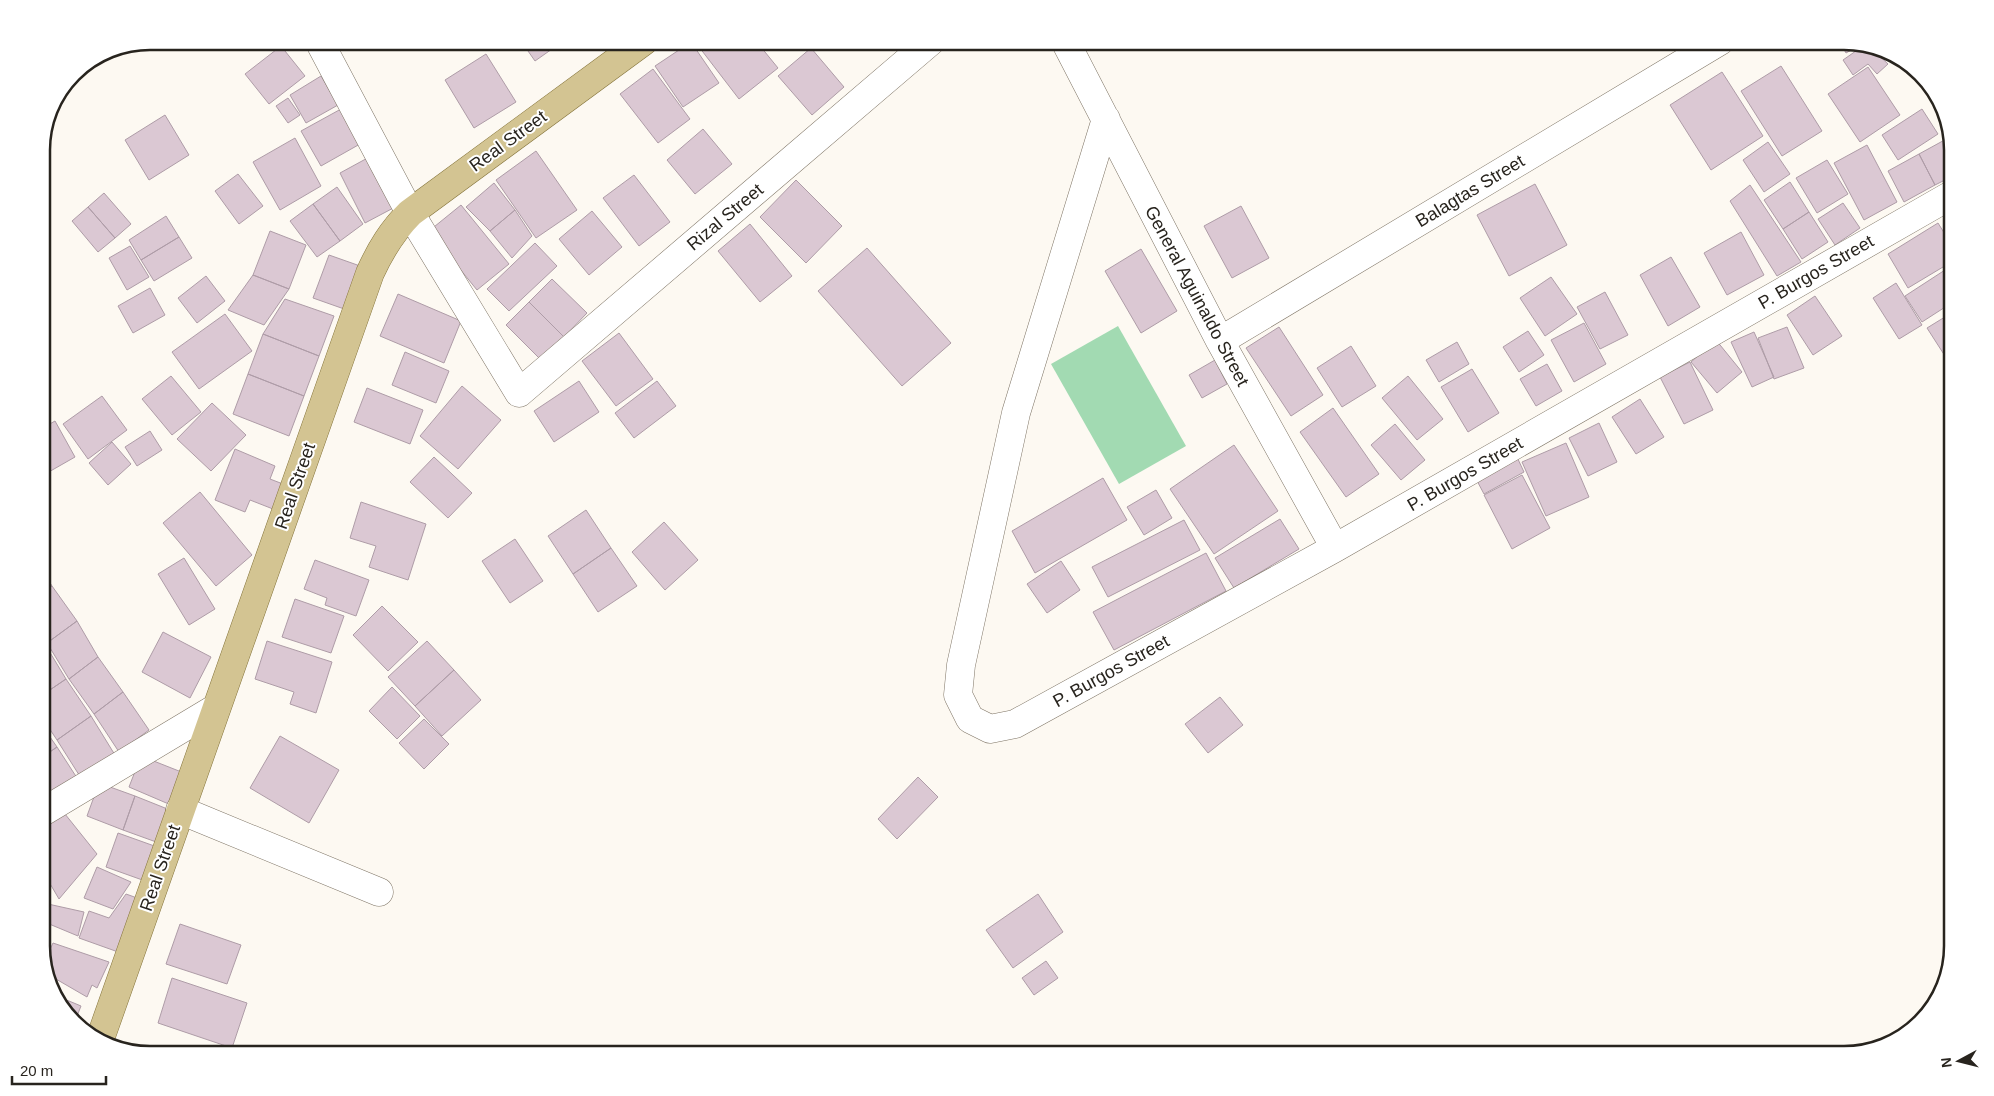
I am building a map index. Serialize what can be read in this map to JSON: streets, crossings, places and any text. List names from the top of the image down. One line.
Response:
{"streets":{"main road":["Real Street"],"street":["Balagtas Street","Rizal Street","P. Burgos Street","General Aguinaldo Street"]},"crossings":[["Real Street","Rizal Street"],["Balagtas Street","General Aguinaldo Street"],["P. Burgos Street","General Aguinaldo Street"]],"scale_bar":"20 m","north":"left"}
